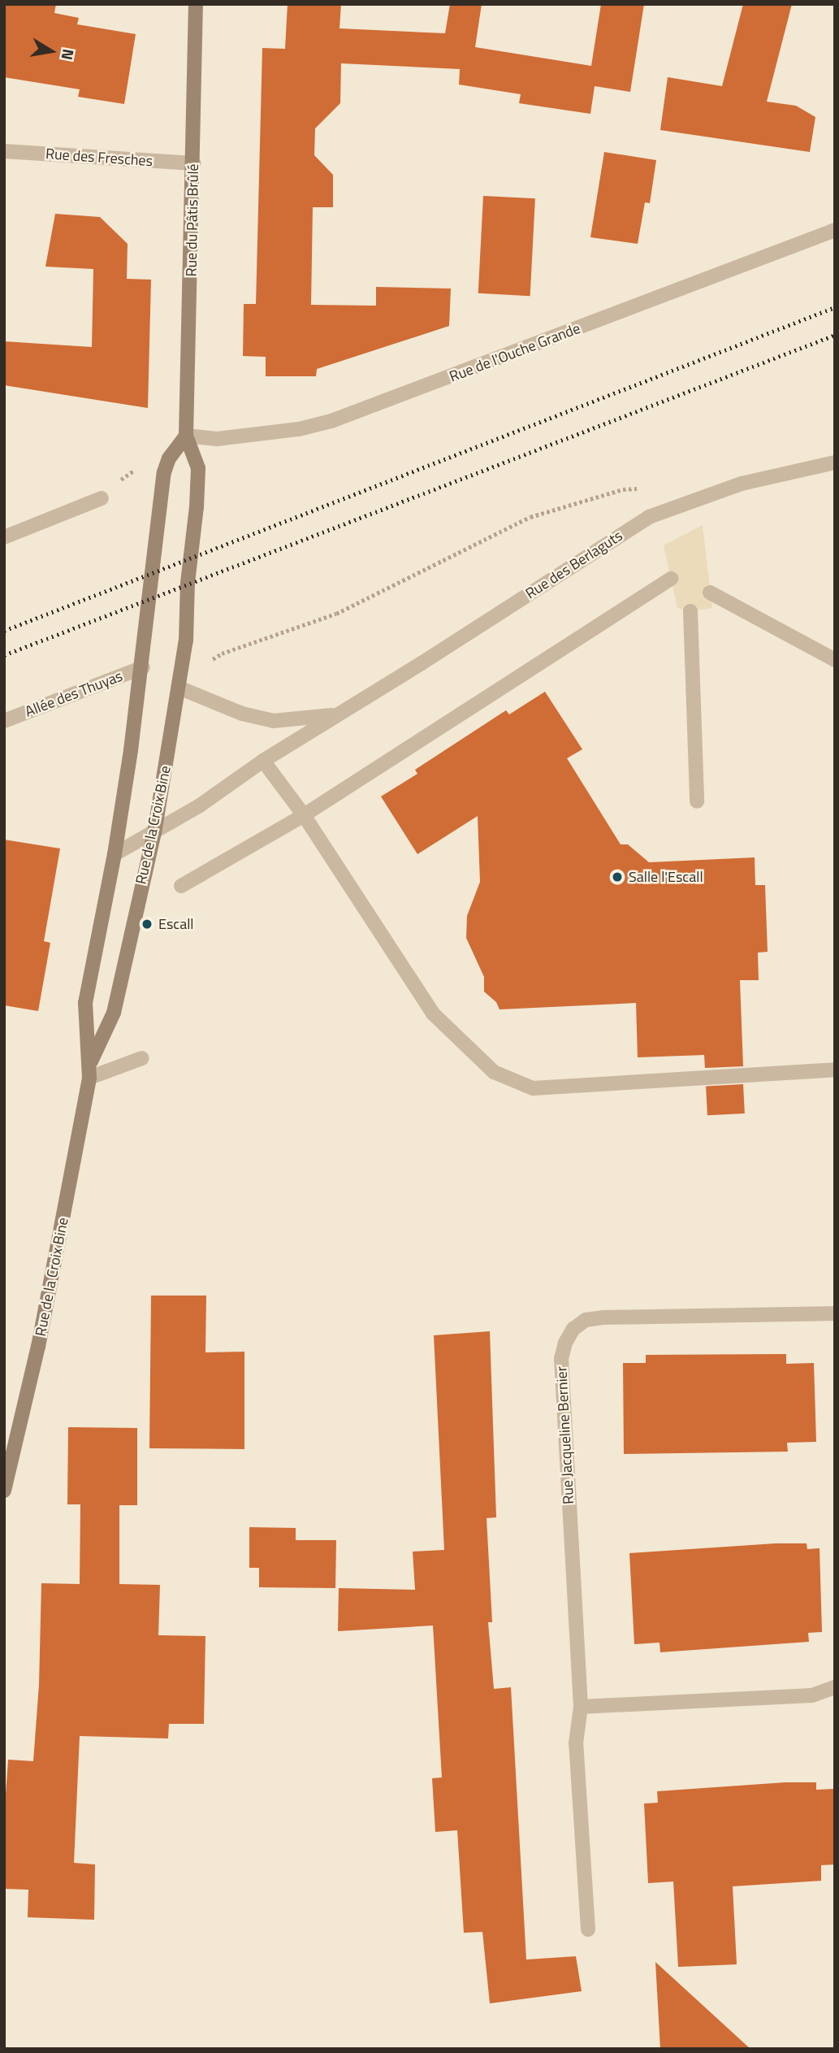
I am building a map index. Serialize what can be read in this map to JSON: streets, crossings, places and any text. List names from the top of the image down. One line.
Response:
{"streets":{"street":["Rue des Fresches","Rue du Pâtis Brûlé","Rue de l'Ouche Grande","Rue des Berlaguts","Allée des Thuyas","Rue de la Croix Bine","Rue Jacqueline Bernier"]},"crossings":[["Rue des Fresches","Rue du Pâtis Brûlé"],["Rue du Pâtis Brûlé","Rue de l'Ouche Grande"],["Rue du Pâtis Brûlé","Rue de la Croix Bine"],["Rue de l'Ouche Grande","Rue de la Croix Bine"],["Rue des Berlaguts","Rue de la Croix Bine"],["Allée des Thuyas","Rue de la Croix Bine"]],"places":["Salle l'Escall","Escall"],"north":"right"}
